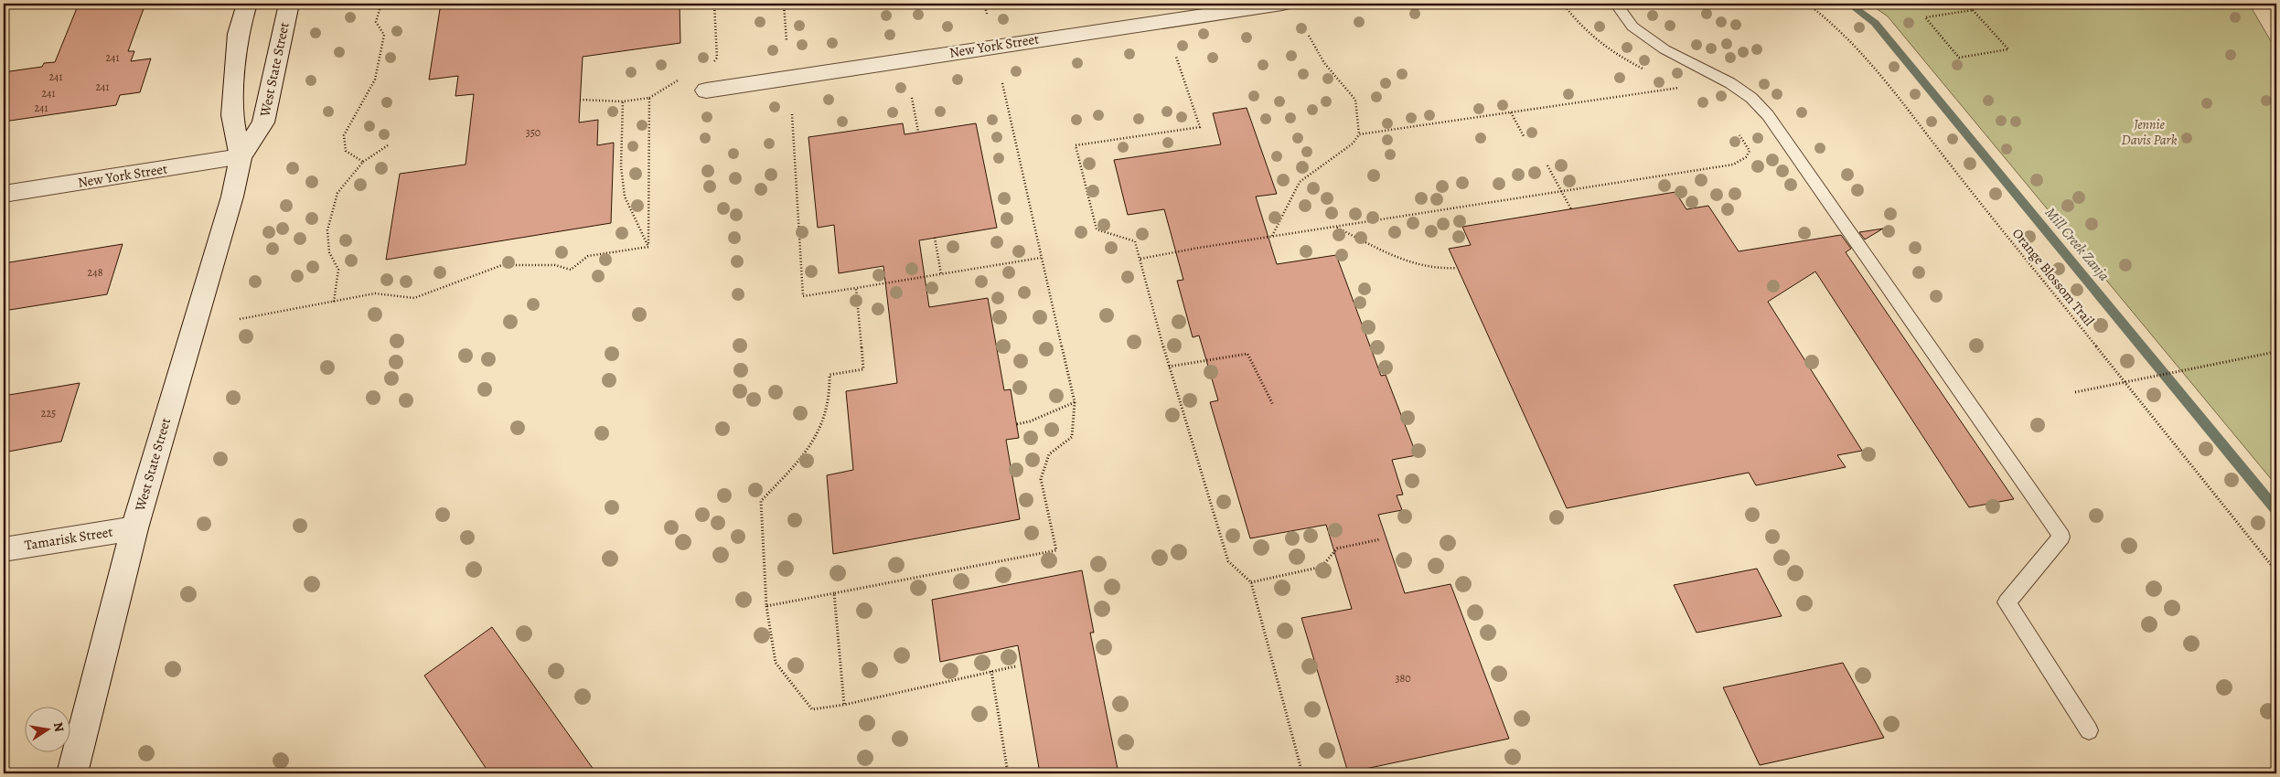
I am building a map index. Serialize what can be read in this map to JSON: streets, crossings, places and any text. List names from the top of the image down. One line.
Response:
{"streets":{"street":["New York Street","West State Street","Tamarisk Street"],"path":["Orange Blossom Trail"]},"crossings":[["New York Street","West State Street"],["West State Street","Tamarisk Street"]],"water":["Mill Creek Zanja"],"parks":["Jennie Davis Park"],"house_numbers":["241","241","241","241","241","350","248","225","380"],"north":"right"}
